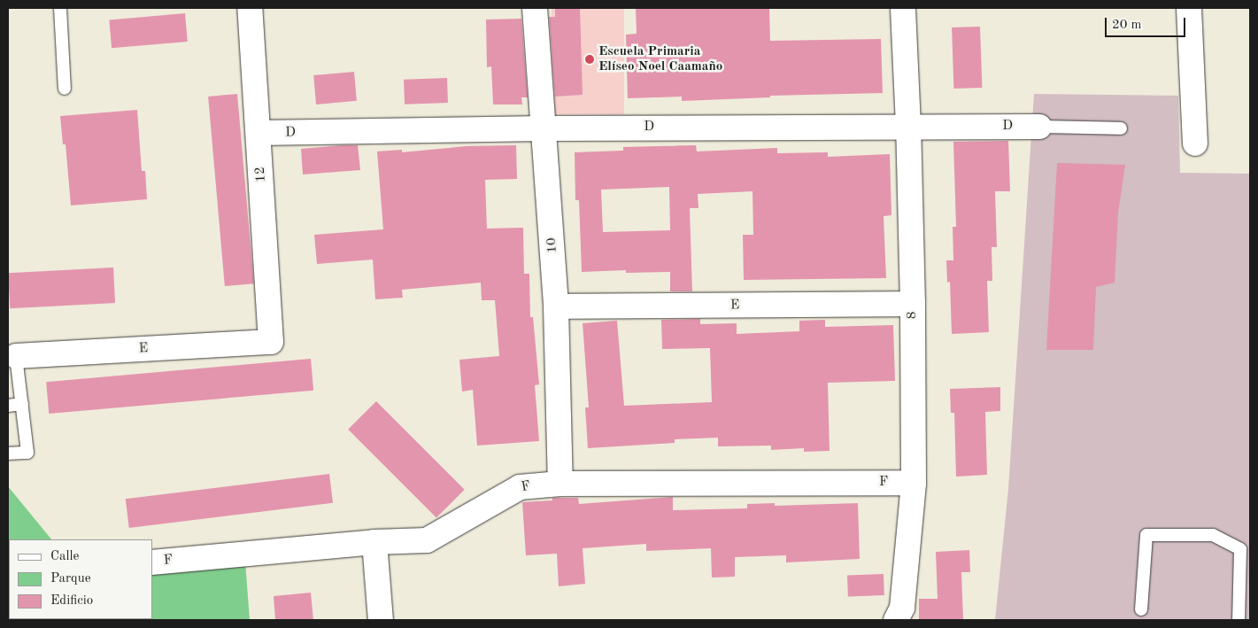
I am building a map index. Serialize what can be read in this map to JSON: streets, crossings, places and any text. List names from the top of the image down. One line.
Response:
{"streets":{"street":["D","12","10","E","8","F"]},"crossings":[["D","12"],["D","10"],["D","8"],["12","E"],["10","E"],["10","F"],["E","8"],["8","F"]],"places":["Escuela Primaria Elíseo Noel Caamaño"],"legend":["Calle","Parque","Edificio"],"scale_bar":"20 m"}
